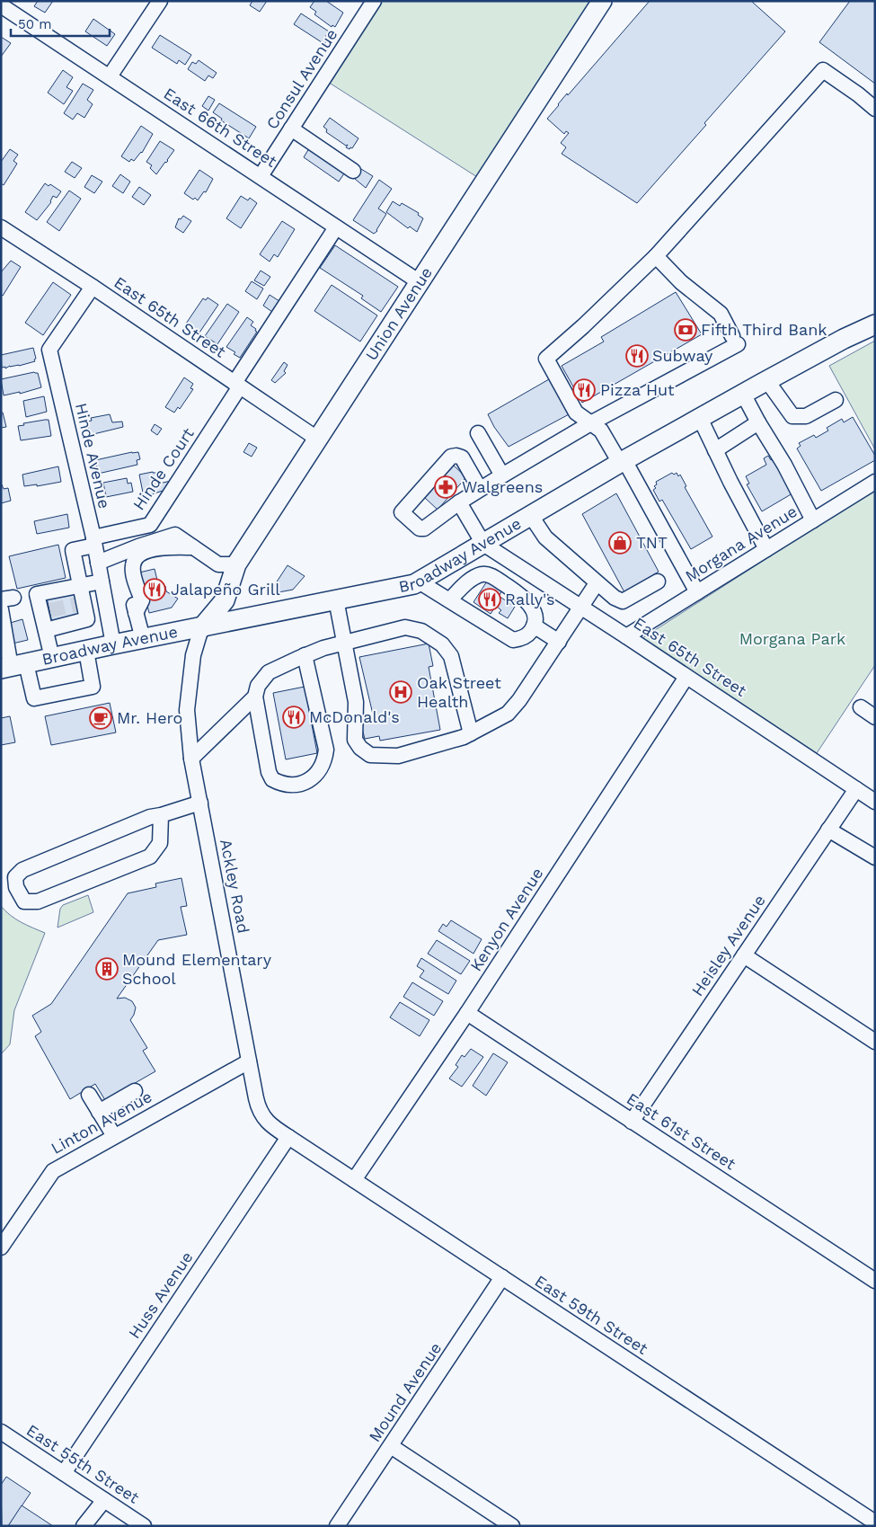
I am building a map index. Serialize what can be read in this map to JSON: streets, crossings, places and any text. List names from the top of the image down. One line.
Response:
{"streets":{"main road":["Union Avenue","Broadway Avenue"],"street":["Consul Avenue","East 66th Street","East 65th Street","Hinde Avenue","Hinde Court","Morgana Avenue","Ackley Road","Kenyon Avenue","Heisley Avenue","Linton Avenue","East 61st Street","Huss Avenue","East 59th Street","Mound Avenue","East 55th Street"]},"crossings":[["Consul Avenue","East 66th Street"],["East 66th Street","Union Avenue"],["East 66th Street","Hinde Court"],["Union Avenue","East 65th Street"],["Union Avenue","Broadway Avenue"],["Union Avenue","Ackley Road"],["East 65th Street","Hinde Avenue"],["East 65th Street","Hinde Court"],["East 65th Street","Morgana Avenue"],["East 65th Street","Broadway Avenue"],["East 65th Street","Kenyon Avenue"],["East 65th Street","Heisley Avenue"],["Hinde Avenue","Hinde Court"],["Hinde Avenue","Broadway Avenue"],["Broadway Avenue","Ackley Road"],["Ackley Road","Linton Avenue"],["Ackley Road","Huss Avenue"],["Ackley Road","East 59th Street"],["Kenyon Avenue","East 61st Street"],["Kenyon Avenue","East 59th Street"],["Heisley Avenue","East 61st Street"],["Huss Avenue","East 59th Street"],["Huss Avenue","East 55th Street"],["East 59th Street","Mound Avenue"]],"parks":["Morgana Park"],"places":{"bank":["Fifth Third Bank"],"restaurant":["Subway","Pizza Hut","Jalapeño Grill","Rally's","McDonald's"],"pharmacy":["Walgreens"],"shop":["TNT"],"hospital":["Oak Street Health"],"cafe":["Mr. Hero"],"building":["Mound Elementary School"]},"scale_bar":"50 m"}
